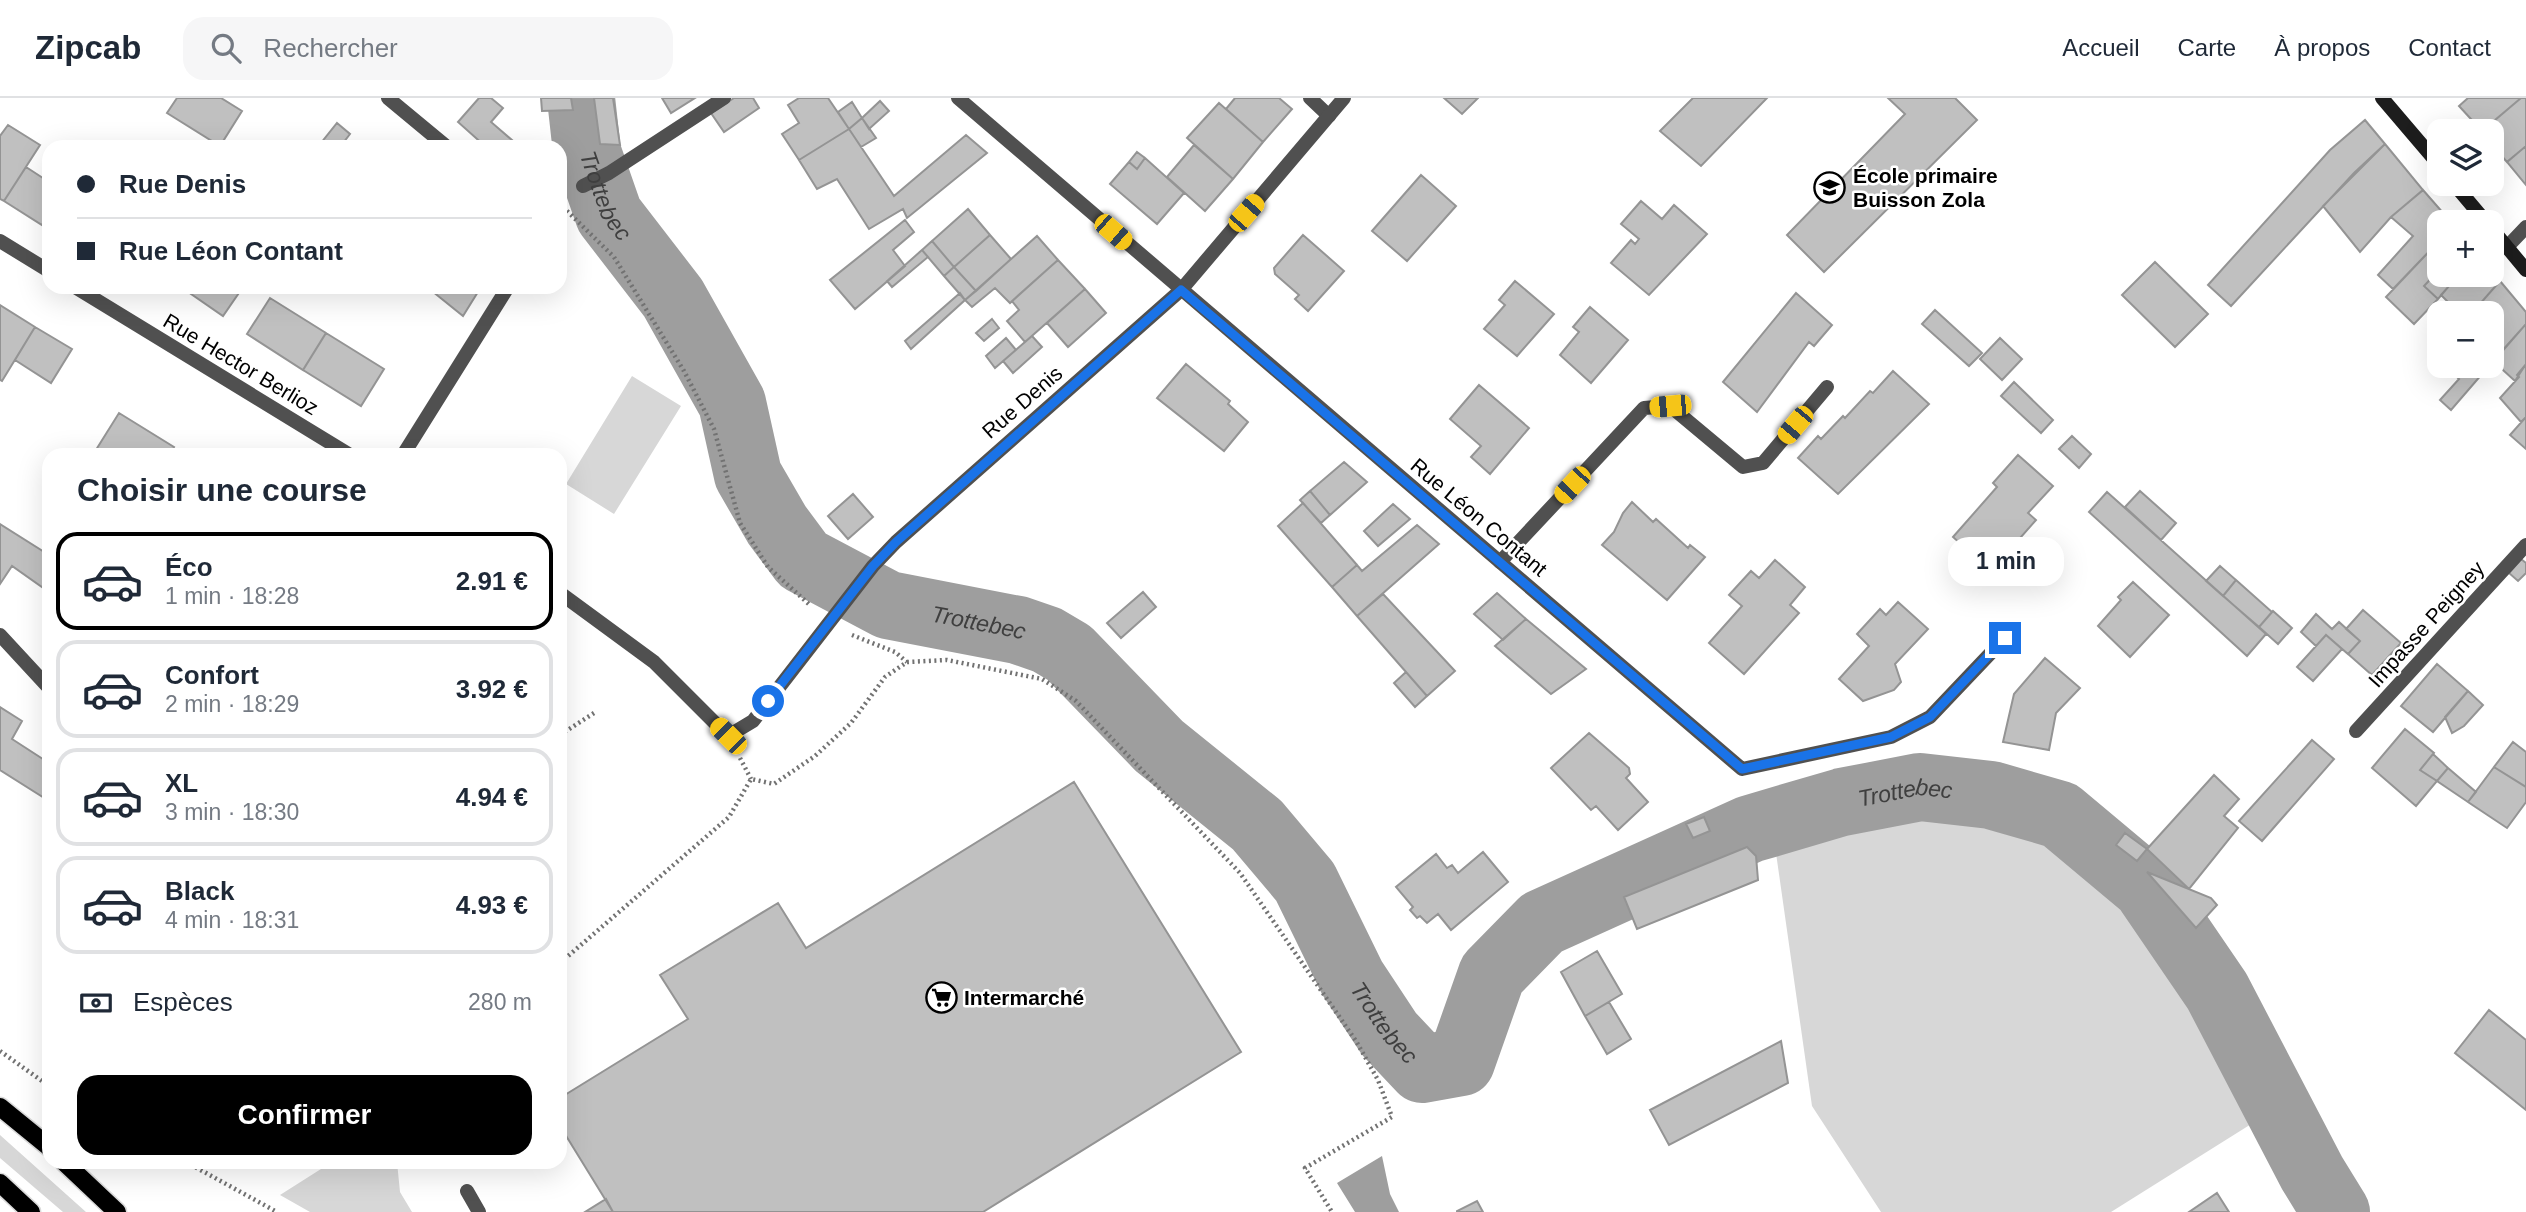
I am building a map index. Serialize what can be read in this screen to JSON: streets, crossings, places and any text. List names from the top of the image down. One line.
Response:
{"streets":{"street":["Rue Hector Berlioz","Rue Denis","Rue Léon Contant","Impasse Peigney"]},"crossings":[["Rue Denis","Rue Léon Contant"]],"water":["Trottebec"],"places":{"school or university":["École primaire Buisson Zola"],"supermarket":["Intermarché"]},"page":{"header":"Zipcab","search":"Rechercher","nav":["Accueil","Carte","À propos","Contact"],"map_buttons":["+","−"],"banner":["Rue Denis","Rue Léon Contant"],"heading":"Choisir une course","list":[{"name":"Éco","note":"1 min · 18:28","value":"2.91 €"},{"name":"Confort","note":"2 min · 18:29","value":"3.92 €"},{"name":"XL","note":"3 min · 18:30","value":"4.94 €"},{"name":"Black","note":"4 min · 18:31","value":"4.93 €"}],"bubble":"1 min","pay":["Espèces","280 m"],"buttons":"Confirmer"}}
